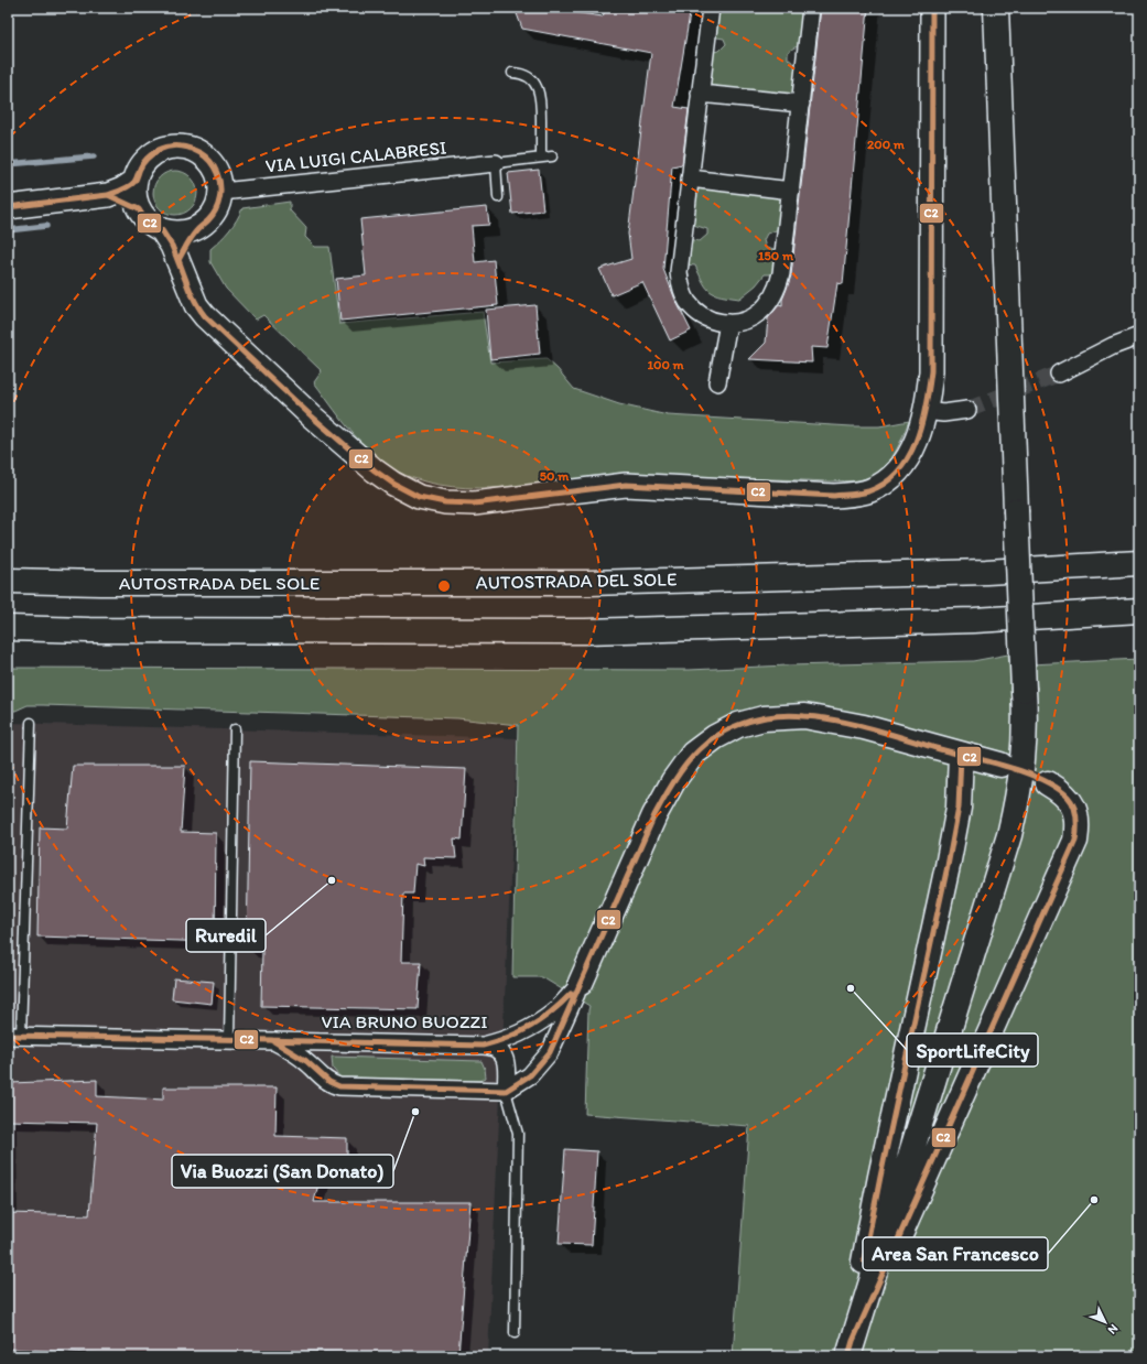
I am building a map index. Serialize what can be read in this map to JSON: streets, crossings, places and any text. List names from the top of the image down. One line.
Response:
{"streets":{"highway":["AUTOSTRADA DEL SOLE"],"street":["VIA LUIGI CALABRESI","VIA BRUNO BUOZZI"]},"places":["Ruredil","SportLifeCity","Via Buozzi (San Donato)","Area San Francesco"],"lines":["transit line C2"],"north":"bottom right","rings":["200 m","150 m","100 m","50 m"]}
